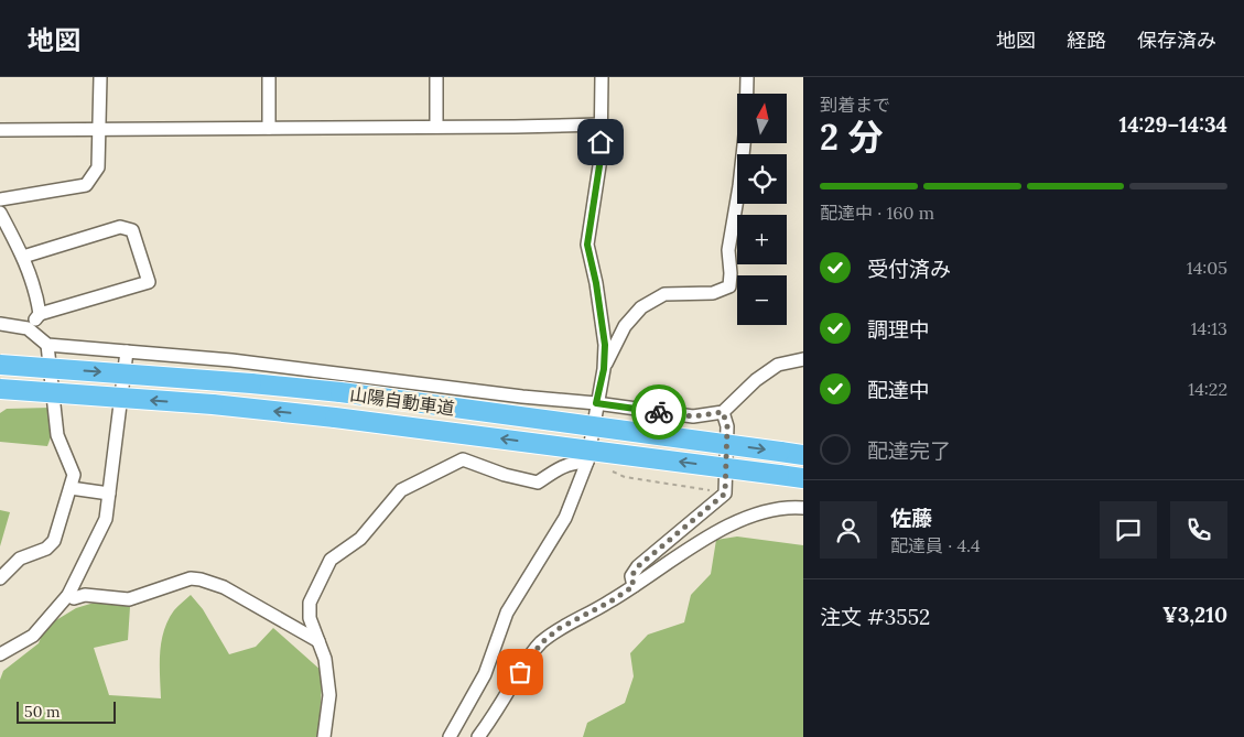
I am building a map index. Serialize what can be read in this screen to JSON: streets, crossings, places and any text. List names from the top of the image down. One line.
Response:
{"streets":{"highway":["山陽自動車道"]},"scale_bar":"50 m","north":"top","page":{"header":"地図","nav":["地図","経路","保存済み"],"heading":["2 分","到着まで","14:29–14:34"],"panel":["佐藤","配達員 · 4.4","注文 #3552","¥3,210"],"map_buttons":["+","−"],"bar":"配達中 · 160 m","list":[["受付済み","14:05"],["調理中","14:13"],["配達中","14:22"],"配達完了"],"scale":"50 m"}}
